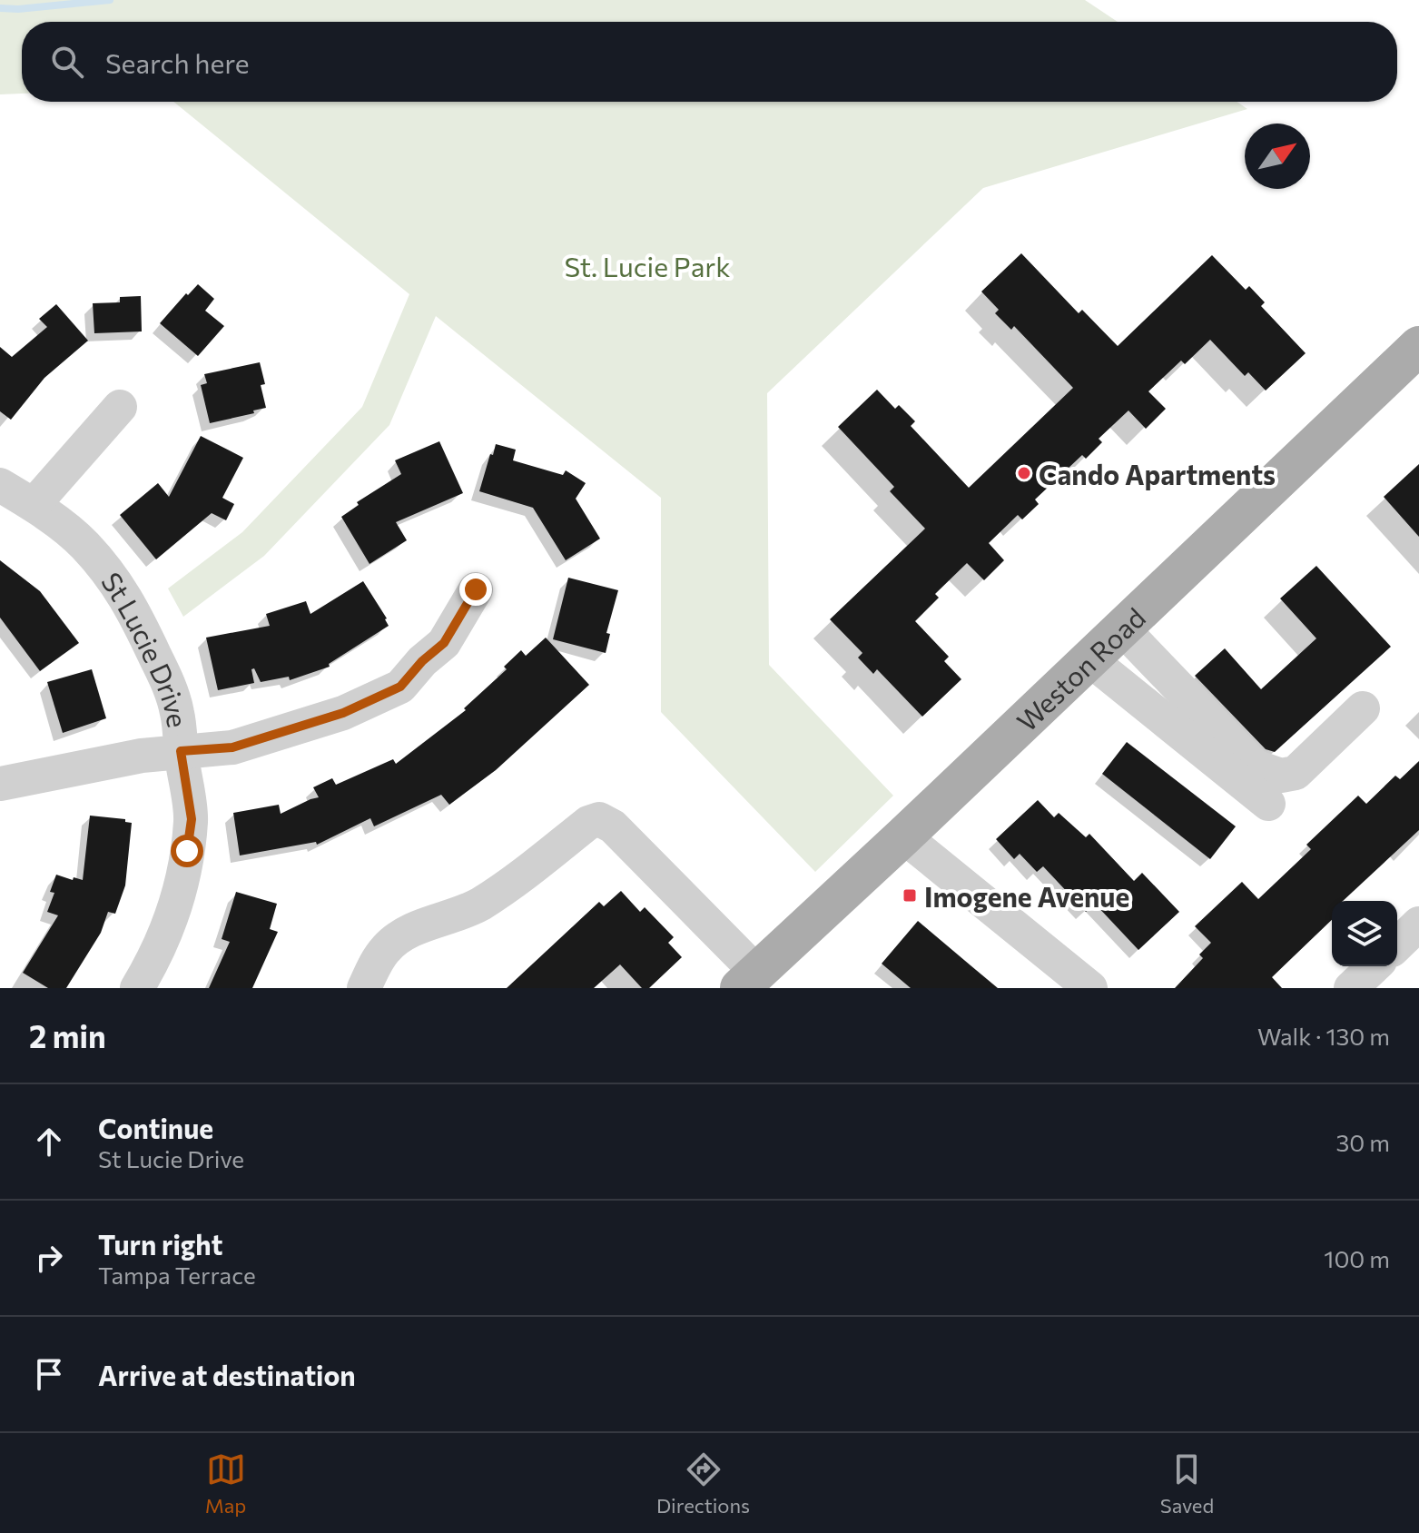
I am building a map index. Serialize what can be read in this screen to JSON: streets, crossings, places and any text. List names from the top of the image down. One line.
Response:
{"streets":{"main road":["Weston Road"],"street":["St Lucie Drive"]},"parks":["St. Lucie Park"],"places":{"other":["Cando Apartments"],"transit":["Imogene Avenue"]},"north":"top right","page":{"search":"Search here","heading":["2 min","Walk · 130 m"],"list":[["Continue","St Lucie Drive","30 m"],["Turn right","Tampa Terrace","100 m"],"Arrive at destination"],"nav":["Map","Directions","Saved"]}}
